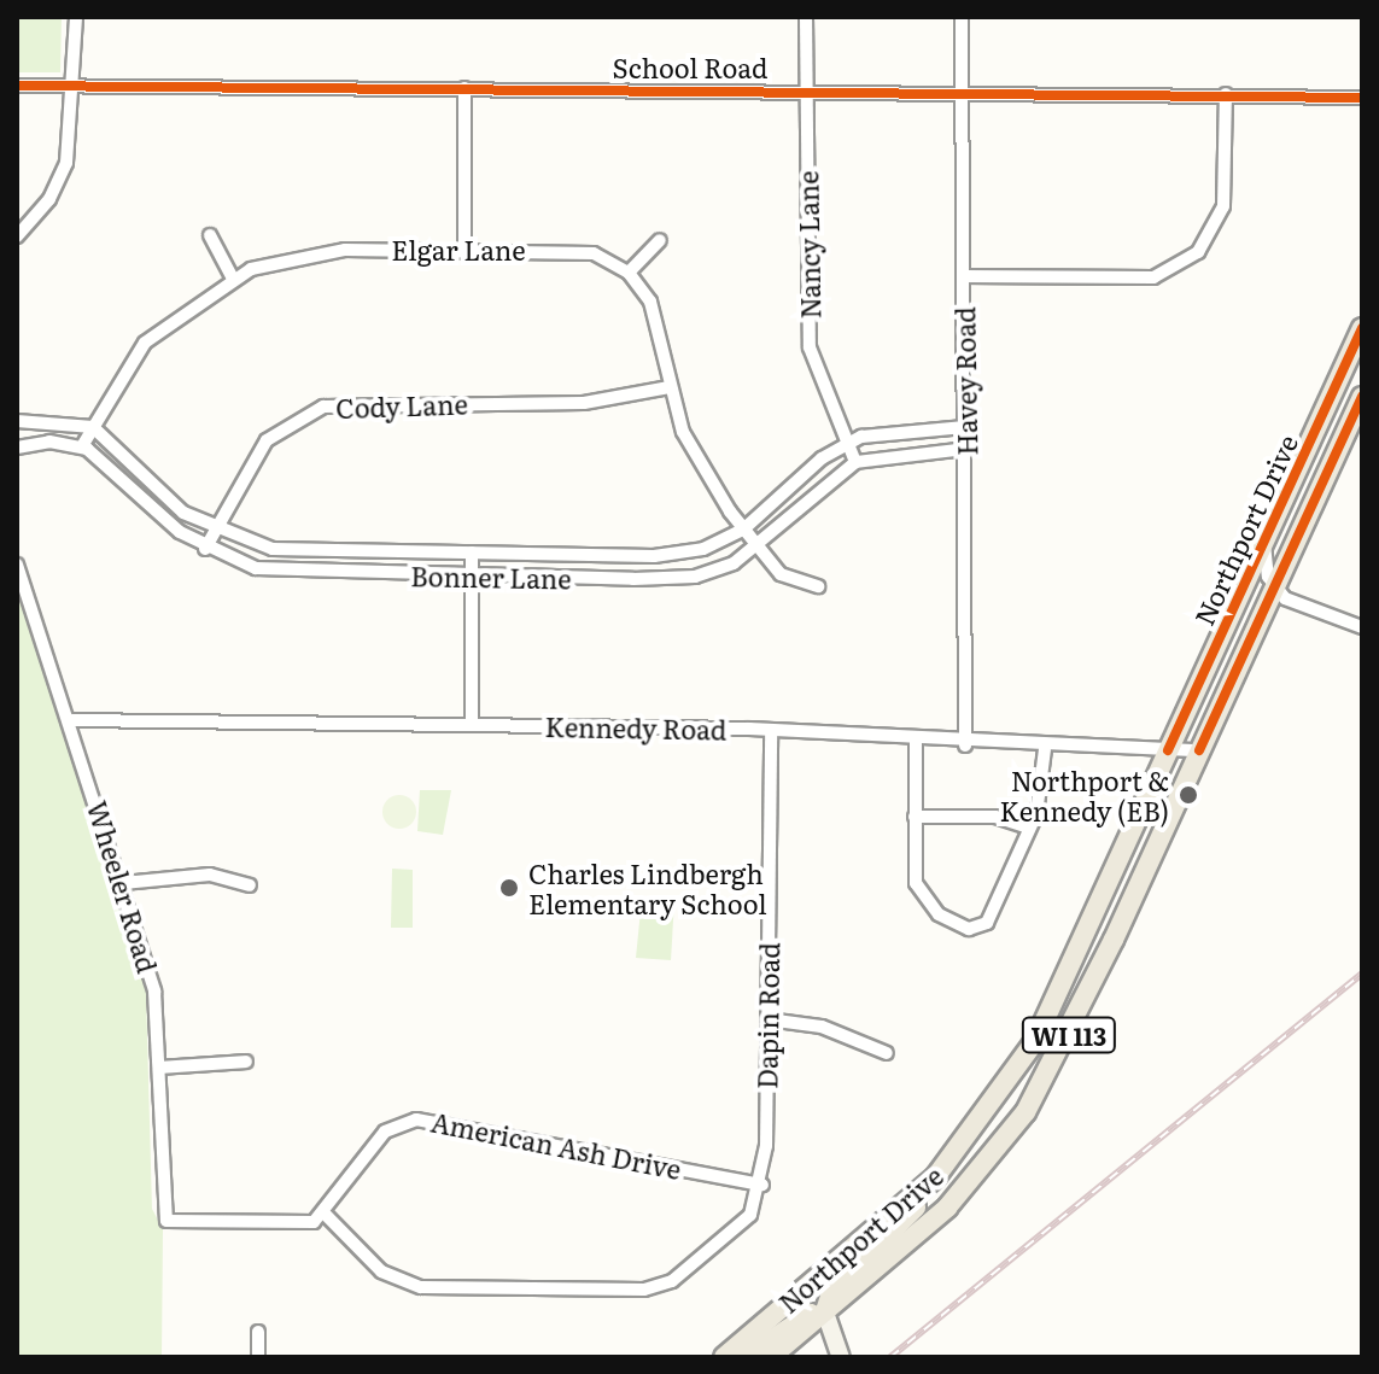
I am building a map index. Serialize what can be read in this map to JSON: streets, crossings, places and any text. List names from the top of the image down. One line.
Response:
{"streets":{"main road":["Northport Drive","WI 113"],"street":["School Road","Nancy Lane","Elgar Lane","Havey Road","Cody Lane","Bonner Lane","Kennedy Road","Wheeler Road","Dapin Road","American Ash Drive"]},"crossings":[["School Road","Nancy Lane"],["School Road","Havey Road"],["Nancy Lane","Bonner Lane"],["Elgar Lane","Bonner Lane"],["Havey Road","Bonner Lane"],["Havey Road","Kennedy Road"],["Cody Lane","Bonner Lane"],["Northport Drive","Kennedy Road"],["Kennedy Road","Wheeler Road"],["Kennedy Road","Dapin Road"],["Wheeler Road","American Ash Drive"],["Dapin Road","American Ash Drive"]],"places":["Northport & Kennedy (EB)","Charles Lindbergh Elementary School"]}
